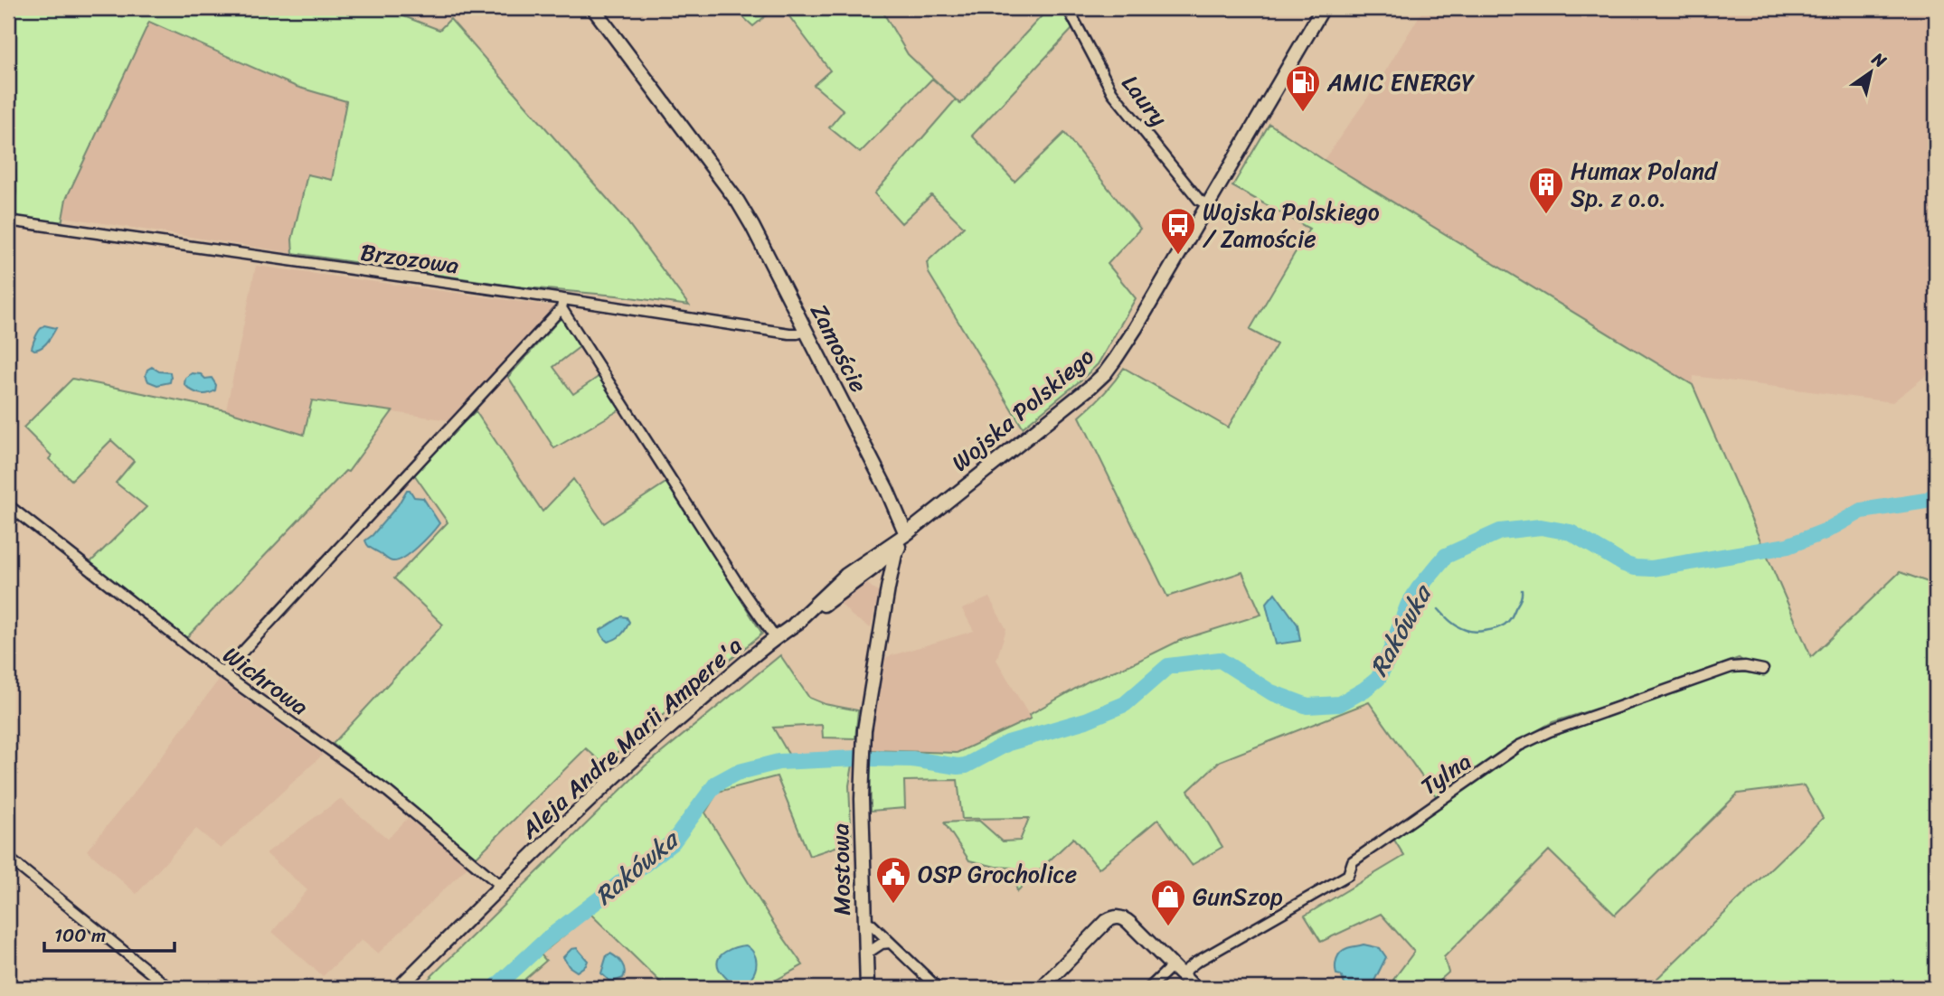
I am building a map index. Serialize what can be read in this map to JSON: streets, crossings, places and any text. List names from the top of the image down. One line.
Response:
{"streets":{"street":["Laury","Brzozowa","Zamoście","Wojska Polskiego","Wichrowa","Aleja Andre Marii Ampere'a","Tylna","Mostowa"]},"crossings":[["Laury","Wojska Polskiego"],["Brzozowa","Zamoście"],["Zamoście","Wojska Polskiego"],["Zamoście","Aleja Andre Marii Ampere'a"],["Wojska Polskiego","Aleja Andre Marii Ampere'a"],["Wichrowa","Aleja Andre Marii Ampere'a"]],"water":["Rakówka"],"places":{"fuel station":["AMIC ENERGY"],"building":["Humax Poland Sp. z o.o."],"bus stop":["Wojska Polskiego / Zamoście"],"public building":["OSP Grocholice"],"shop":["GunSzop"]},"scale_bar":"100 m","north":"top right"}
